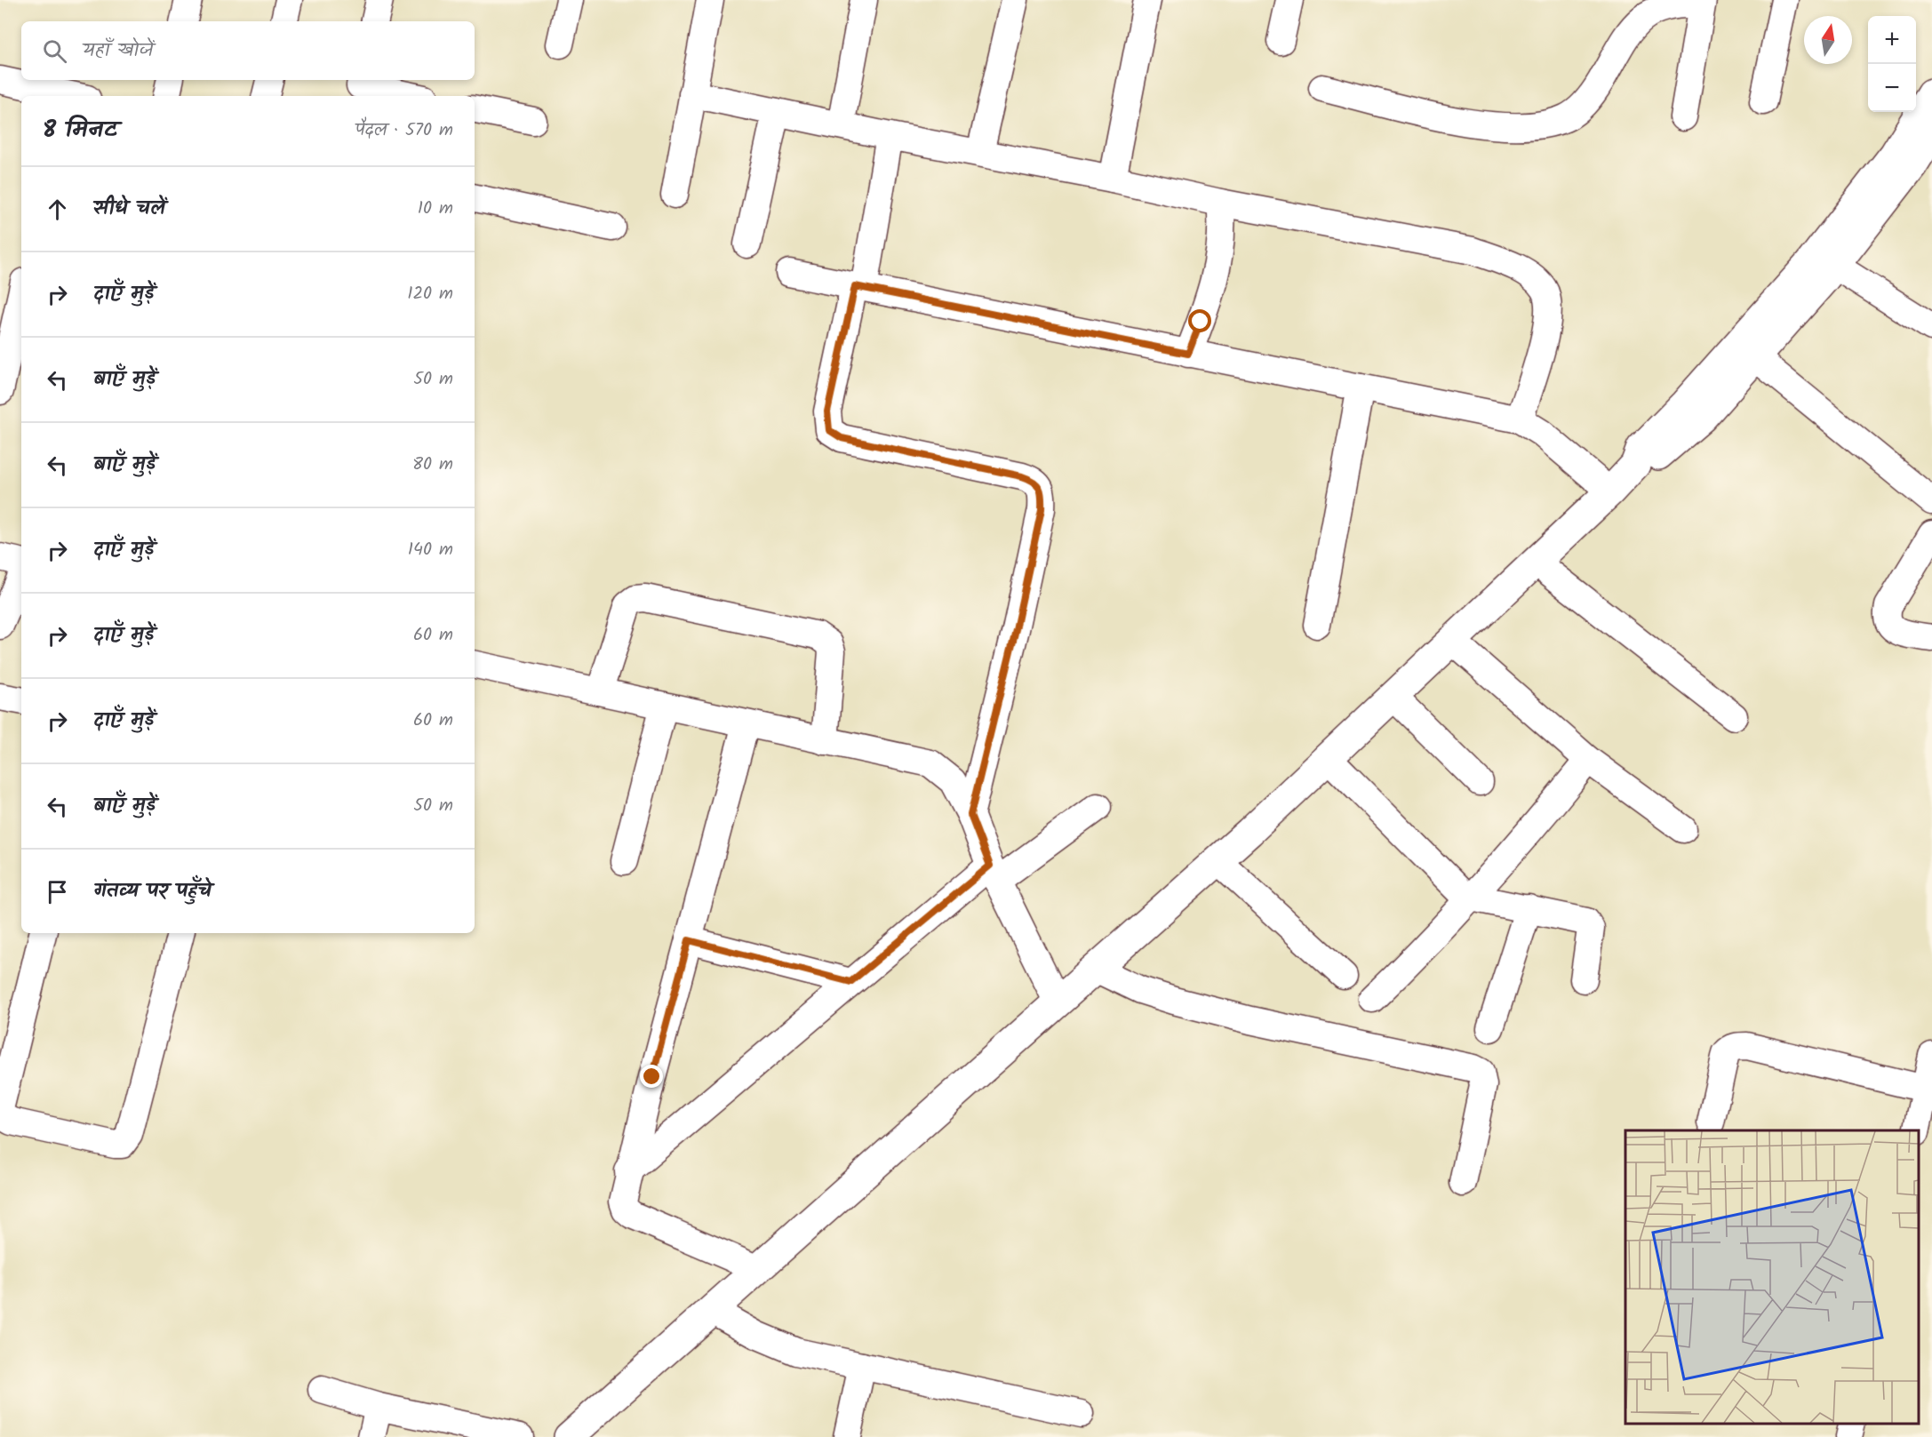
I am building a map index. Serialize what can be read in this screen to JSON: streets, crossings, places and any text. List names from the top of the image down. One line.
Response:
{"north":"top","page":{"map_buttons":["+","−"],"search":"यहाँ खोजें","heading":["8 मिनट","पैदल · 570 m"],"list":[["सीधे चलें","10 m"],["दाएँ मुड़ें","120 m"],["बाएँ मुड़ें","50 m"],["बाएँ मुड़ें","80 m"],["दाएँ मुड़ें","140 m"],["दाएँ मुड़ें","60 m"],["दाएँ मुड़ें","60 m"],["बाएँ मुड़ें","50 m"],"गंतव्य पर पहुँचे"]}}
